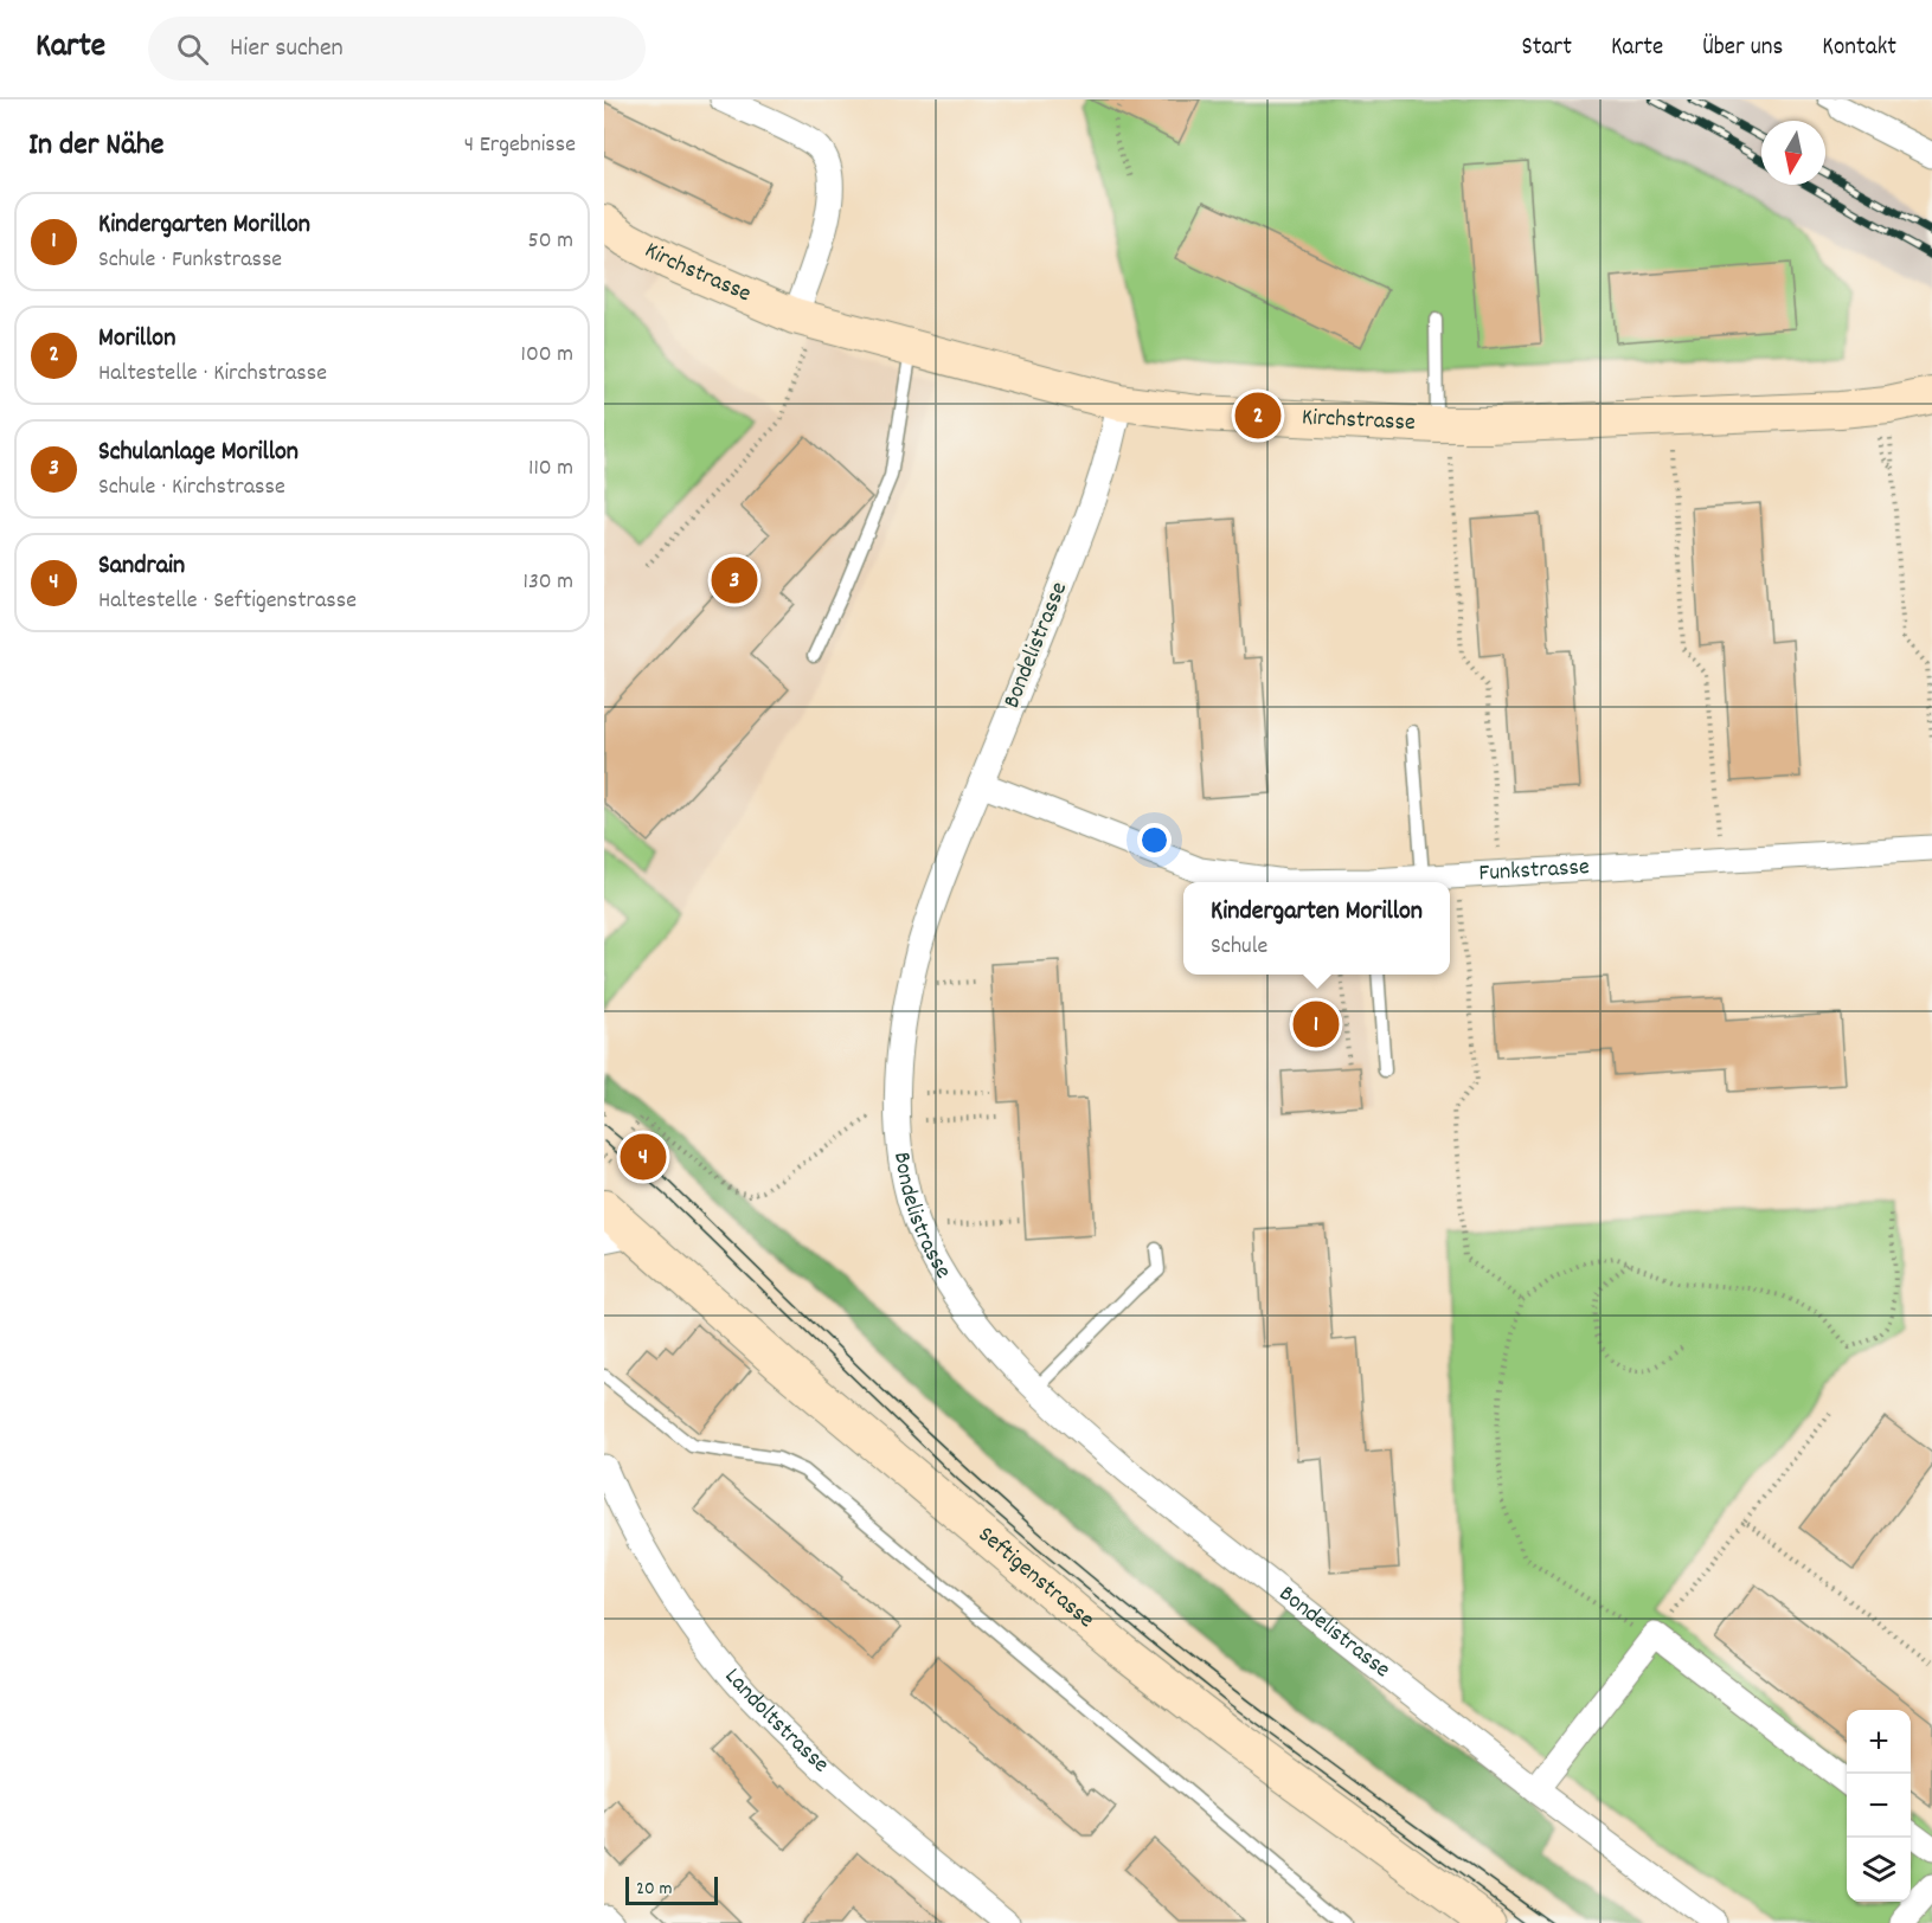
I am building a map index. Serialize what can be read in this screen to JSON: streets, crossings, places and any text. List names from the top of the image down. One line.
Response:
{"streets":{"street":["Kirchstrasse","Bondelistrasse","Funkstrasse","Seftigenstrasse","Landoltstrasse"]},"crossings":[["Kirchstrasse","Bondelistrasse"],["Bondelistrasse","Funkstrasse"]],"scale_bar":"20 m","north":"bottom","page":{"header":"Karte","search":"Hier suchen","nav":["Start","Karte","Über uns","Kontakt"],"heading":["In der Nähe","4 Ergebnisse"],"list":[{"mark":"1","name":"Kindergarten Morillon","note":"Schule · Funkstrasse","value":"50 m"},{"mark":"2","name":"Morillon","note":"Haltestelle · Kirchstrasse","value":"100 m"},{"mark":"3","name":"Schulanlage Morillon","note":"Schule · Kirchstrasse","value":"110 m"},{"mark":"4","name":"Sandrain","note":"Haltestelle · Seftigenstrasse","value":"130 m"}],"pins":["2","3","1","4"],"popup":["Kindergarten Morillon","Schule"],"map_buttons":["+","−"],"scale":"20 m"}}
